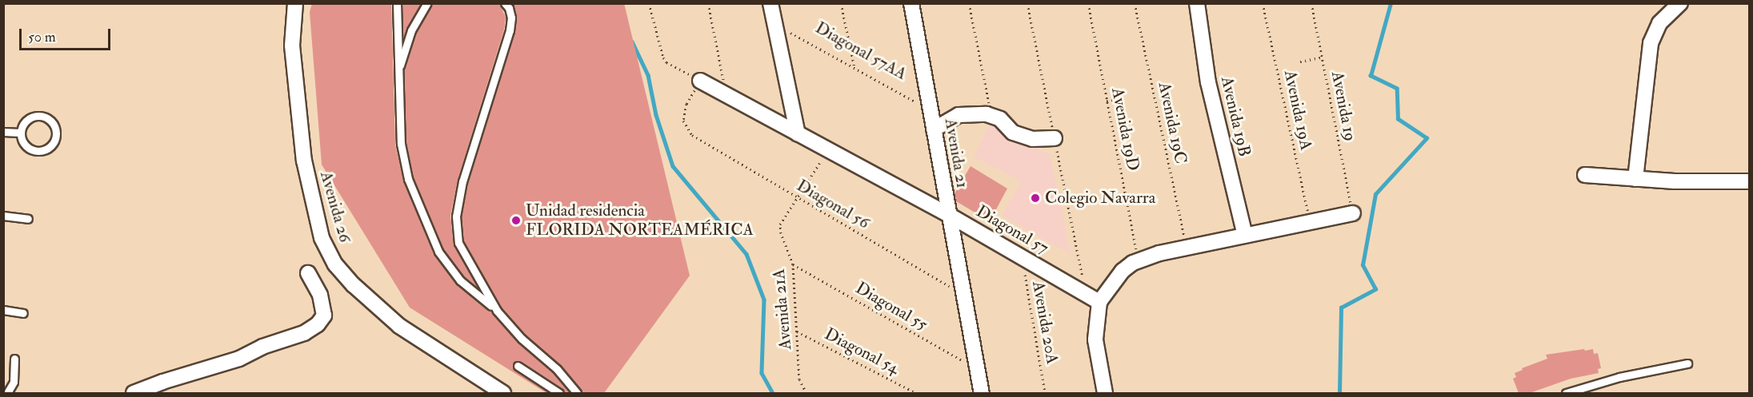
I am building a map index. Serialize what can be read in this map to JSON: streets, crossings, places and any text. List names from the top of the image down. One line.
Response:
{"streets":{"street":["Avenida 19B","Avenida 21","Avenida 26","Diagonal 57"],"path":["Diagonal 57AA","Avenida 19","Avenida 19A","Avenida 19C","Avenida 19D","Diagonal 56","Diagonal 55","Avenida 21A","Avenida 20A","Diagonal 54"]},"crossings":[["Diagonal 57AA","Avenida 21"],["Avenida 21","Diagonal 56"],["Avenida 21","Diagonal 57"],["Avenida 21","Diagonal 55"],["Diagonal 56","Diagonal 57"],["Diagonal 56","Avenida 21A"],["Diagonal 57","Avenida 21A"],["Diagonal 57","Avenida 20A"],["Diagonal 55","Avenida 21A"],["Avenida 21A","Diagonal 54"]],"places":["Colegio Navarra","Unidad residencia FLORIDA NORTEAMÉRICA"],"scale_bar":"50 m"}
